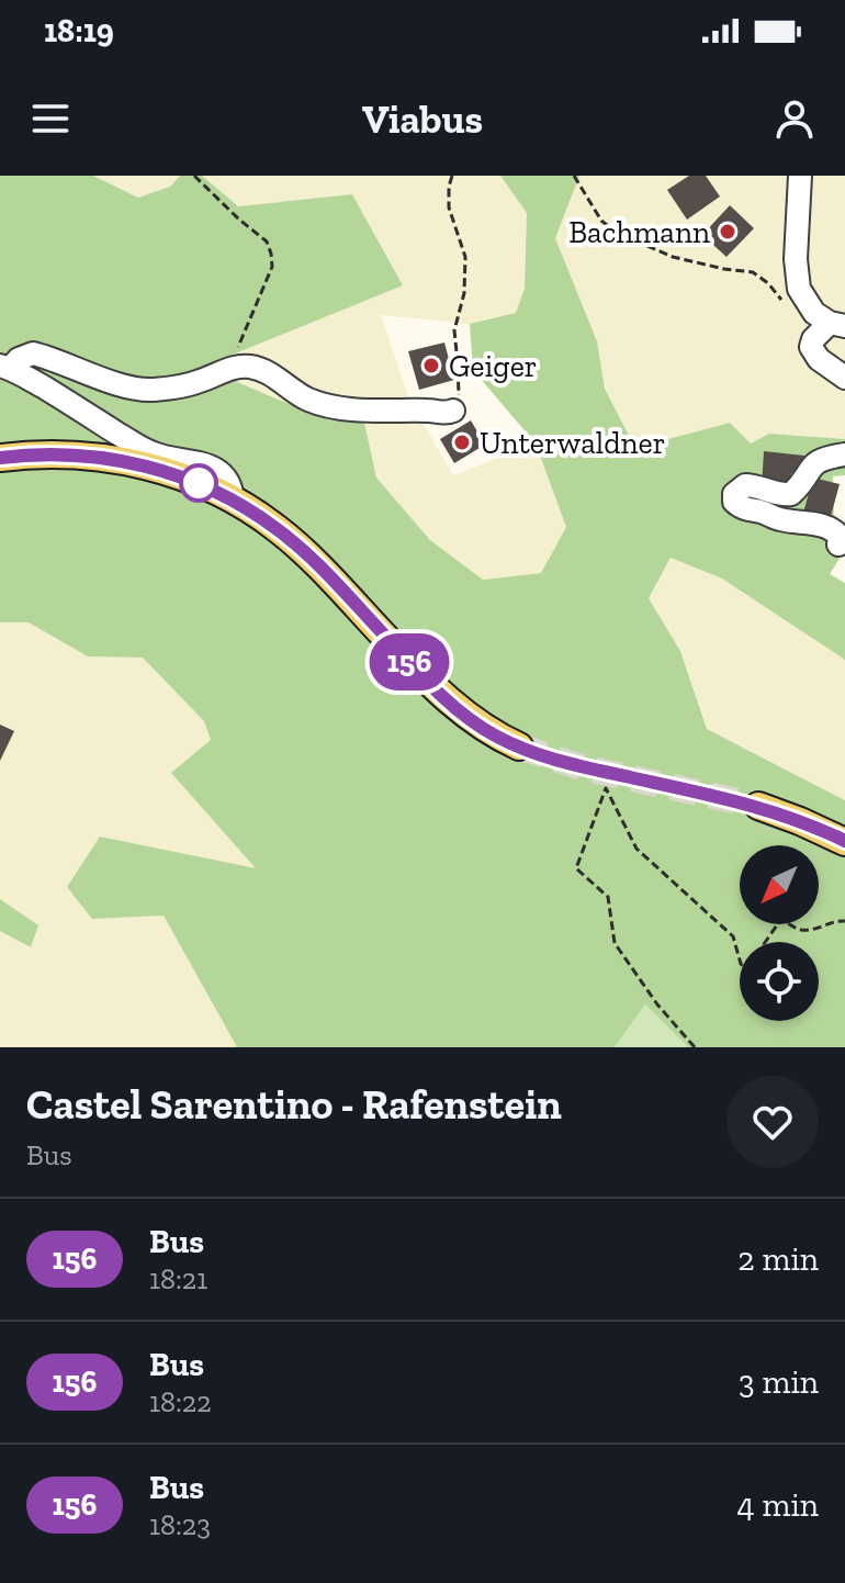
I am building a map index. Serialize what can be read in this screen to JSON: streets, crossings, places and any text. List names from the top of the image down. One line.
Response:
{"places":["Bachmann","Geiger","Unterwaldner"],"lines":["bus line 156"],"north":"bottom left","page":{"status":"18:19","header":"Viabus","on_map":"156","heading":["Castel Sarentino - Rafenstein","Bus"],"list":[{"mark":"156","name":"Bus","note":"18:21","value":"2 min"},{"mark":"156","name":"Bus","note":"18:22","value":"3 min"},{"mark":"156","name":"Bus","note":"18:23","value":"4 min"}]}}
